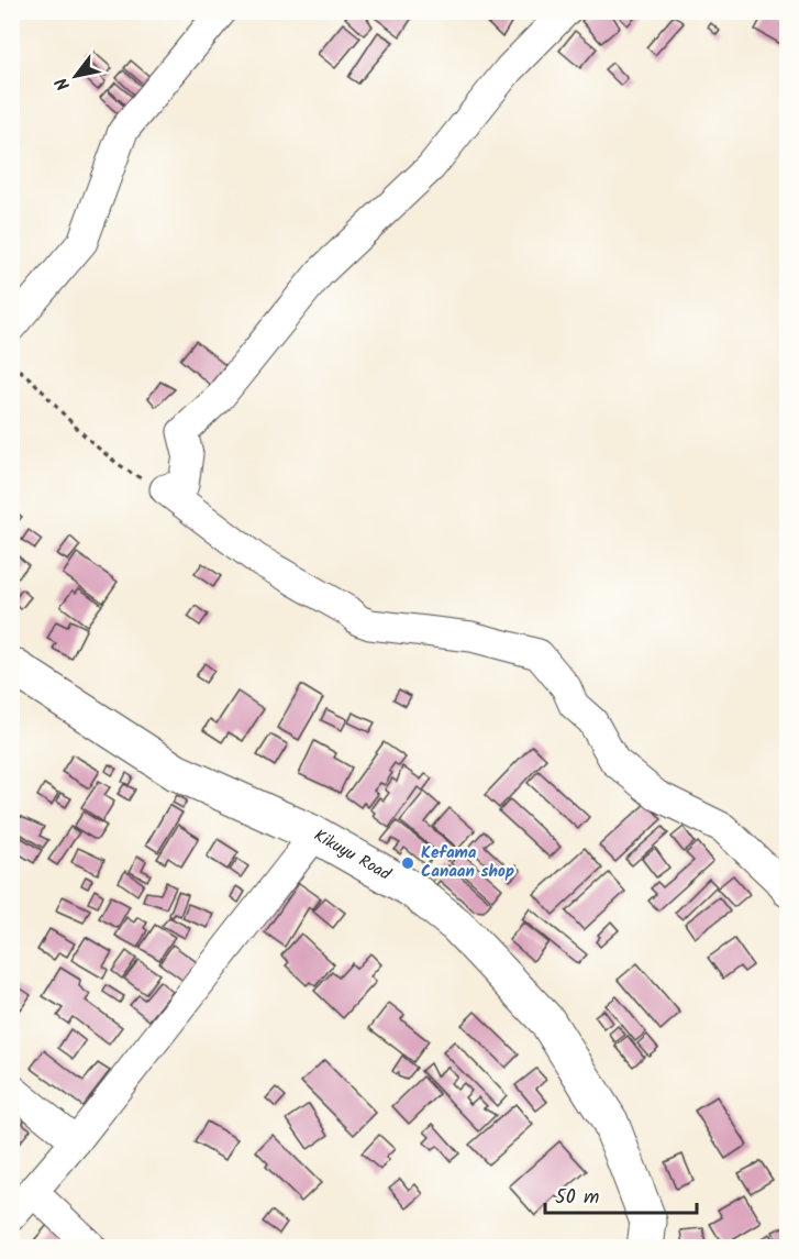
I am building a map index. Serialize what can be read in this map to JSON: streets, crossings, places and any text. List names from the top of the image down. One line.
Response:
{"streets":{"main road":["Kikuyu Road"]},"places":["Kefama Canaan shop"],"scale_bar":"50 m","north":"bottom left"}
